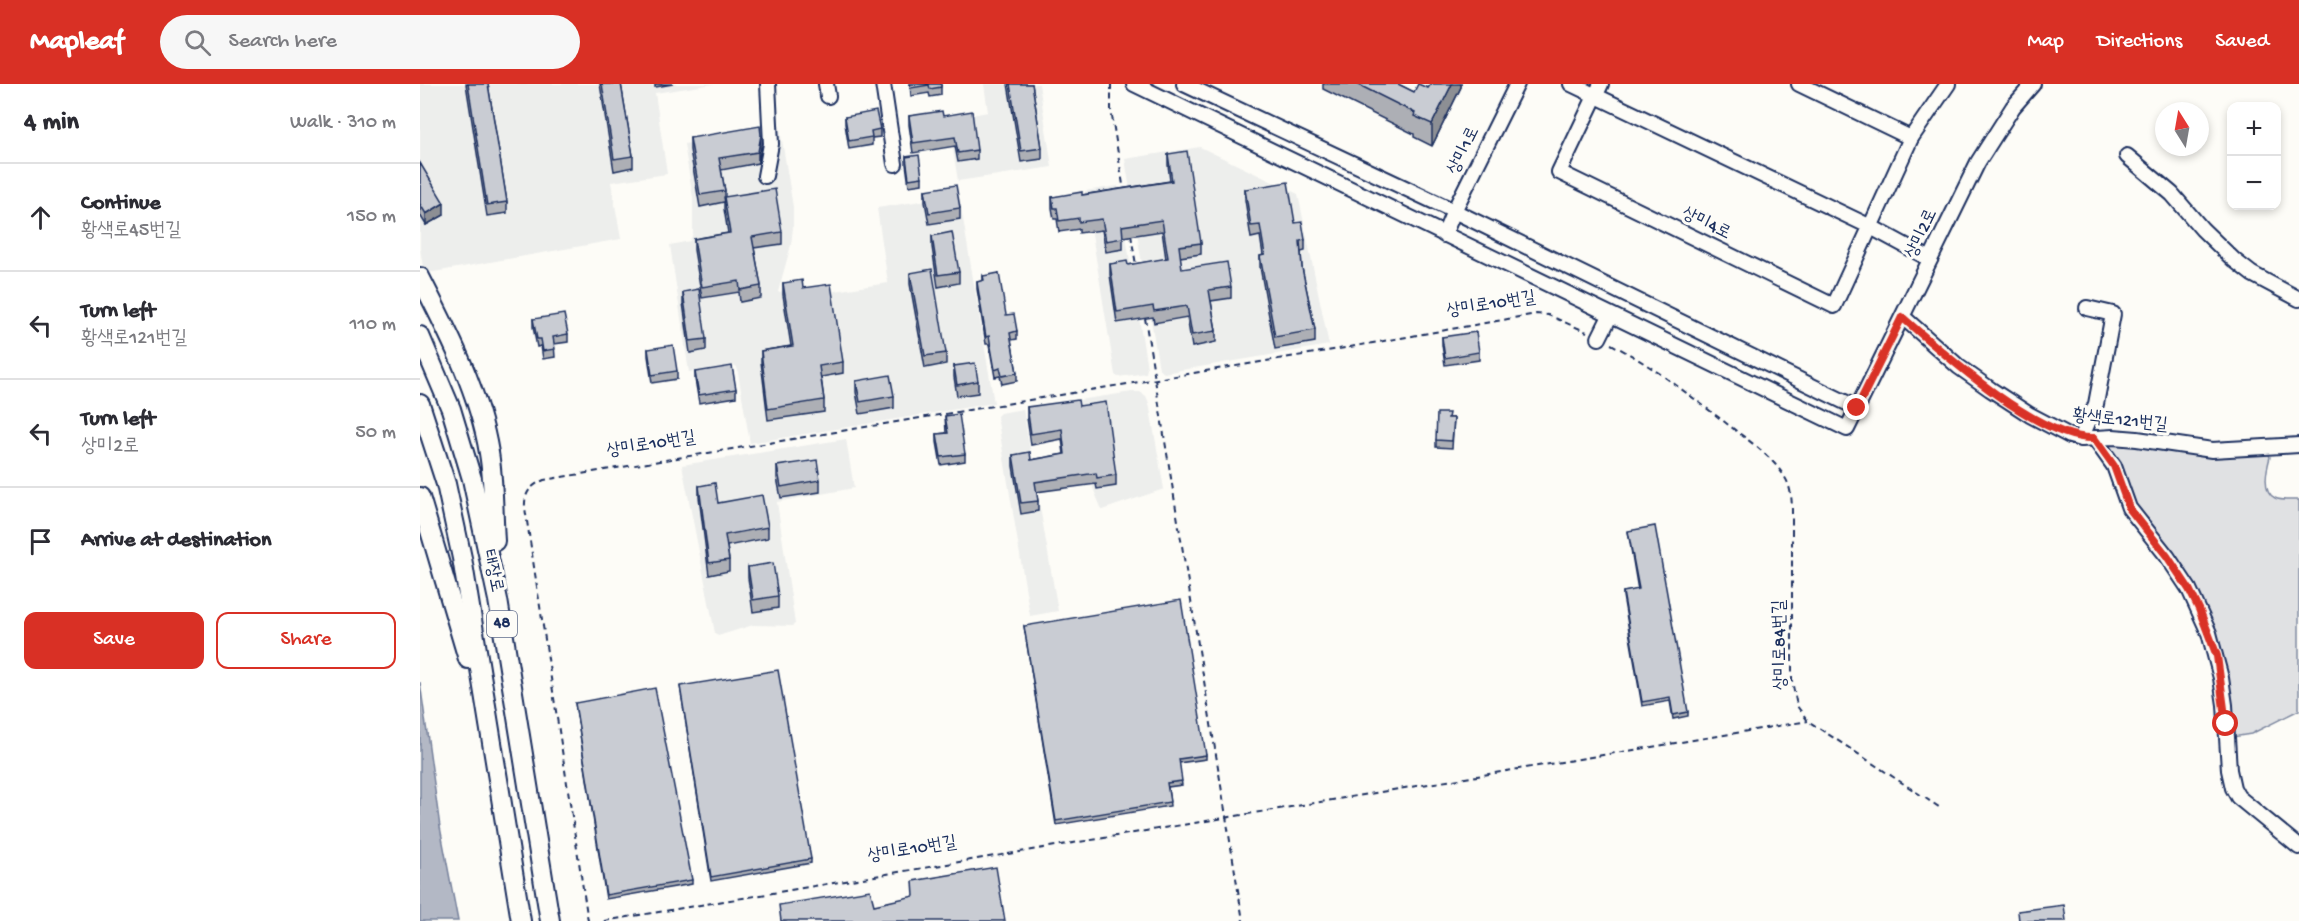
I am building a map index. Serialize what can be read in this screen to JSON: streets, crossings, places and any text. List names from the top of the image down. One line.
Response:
{"streets":{"main road":["태장로","48"],"street":["상미1로","상미4로","상미2로","황색로121번길"],"path":["상미로10번길","상미로84번길"]},"crossings":[["상미2로","황색로121번길"],["상미로10번길","상미로84번길"]],"north":"top","page":{"header":"Mapleaf","search":"Search here","nav":["Map","Directions","Saved"],"heading":["4 min","Walk · 310 m"],"map_buttons":["+","−"],"list":[["Continue","황색로45번길","150 m"],["Turn left","황색로121번길","110 m"],["Turn left","상미2로","50 m"],"Arrive at destination"],"buttons":["Save","Share"]}}
